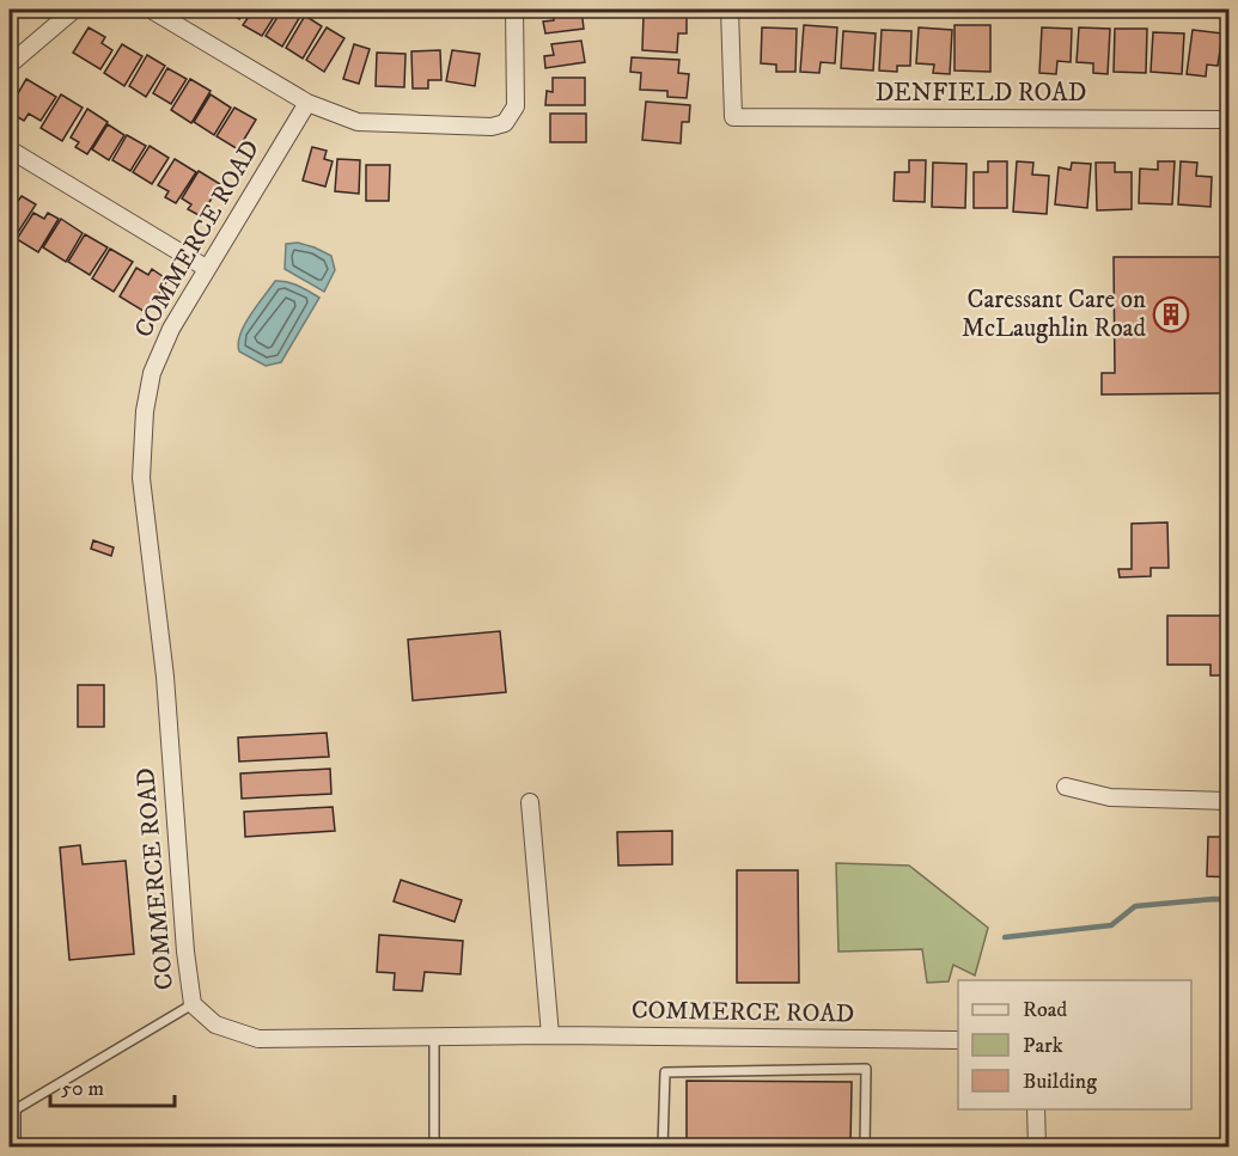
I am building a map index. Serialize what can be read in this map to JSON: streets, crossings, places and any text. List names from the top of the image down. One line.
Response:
{"streets":{"street":["DENFIELD ROAD","COMMERCE ROAD"]},"places":{"building":["Caressant Care on McLaughlin Road"]},"legend":["Road","Park","Building"],"scale_bar":"50 m"}
